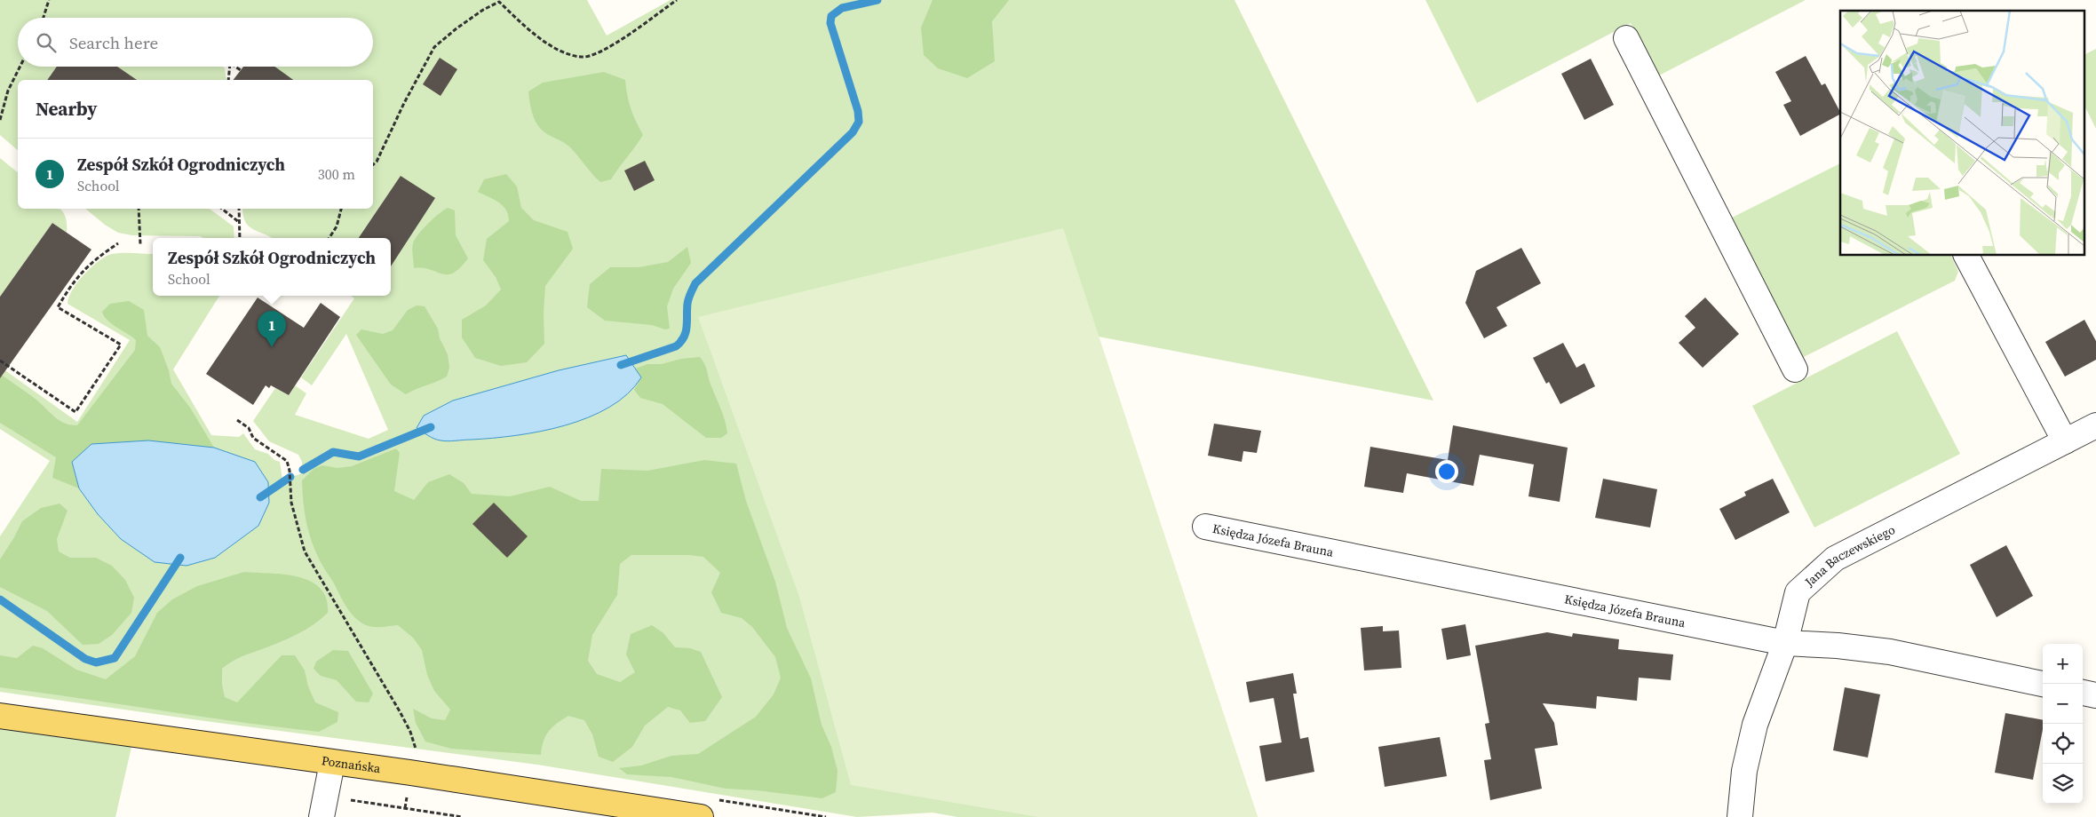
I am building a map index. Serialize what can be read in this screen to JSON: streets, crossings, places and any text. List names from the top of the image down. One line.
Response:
{"streets":{"main road":["Poznańska"],"street":["Księdza Józefa Brauna","Jana Baczewskiego"]},"crossings":[["Księdza Józefa Brauna","Jana Baczewskiego"]],"page":{"search":"Search here","heading":"Nearby","list":[{"mark":"1","name":"Zespół Szkół Ogrodniczych","note":"School","value":"300 m"}],"popup":["Zespół Szkół Ogrodniczych","School"],"pins":"1","map_buttons":["+","−"]}}
